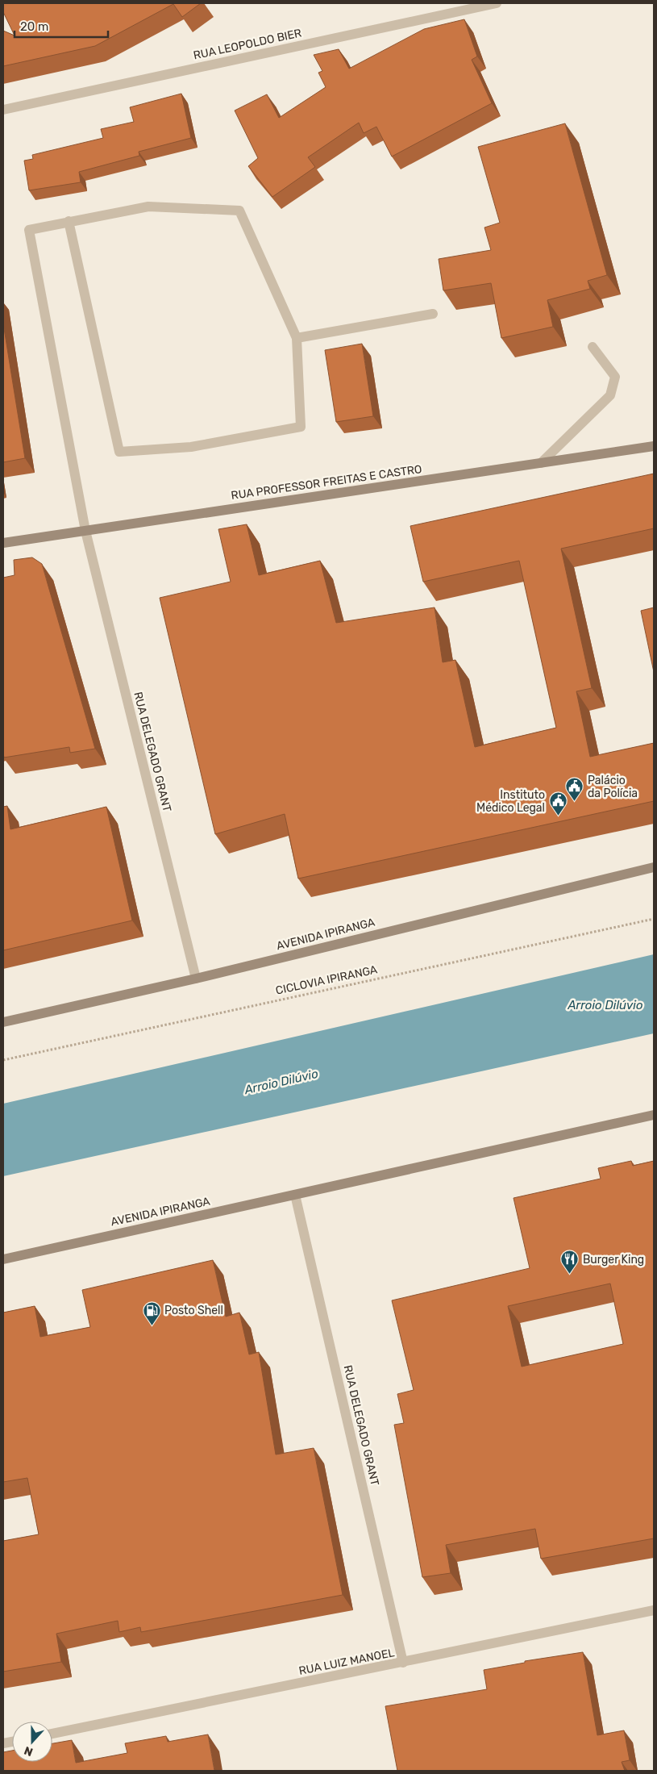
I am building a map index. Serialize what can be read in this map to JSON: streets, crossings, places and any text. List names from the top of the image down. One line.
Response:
{"streets":{"main road":["RUA PROFESSOR FREITAS E CASTRO","AVENIDA IPIRANGA"],"street":["RUA LEOPOLDO BIER","RUA DELEGADO GRANT","RUA LUIZ MANOEL"],"path":["CICLOVIA IPIRANGA"]},"crossings":[["RUA PROFESSOR FREITAS E CASTRO","RUA DELEGADO GRANT"],["RUA DELEGADO GRANT","AVENIDA IPIRANGA"],["RUA DELEGADO GRANT","RUA LUIZ MANOEL"]],"water":["Arroio Dilúvio"],"places":{"public building":["Palácio da Polícia","Instituto Médico Legal"],"restaurant":["Burger King"],"fuel station":["Posto Shell"]},"scale_bar":"20 m","north":"bottom"}
